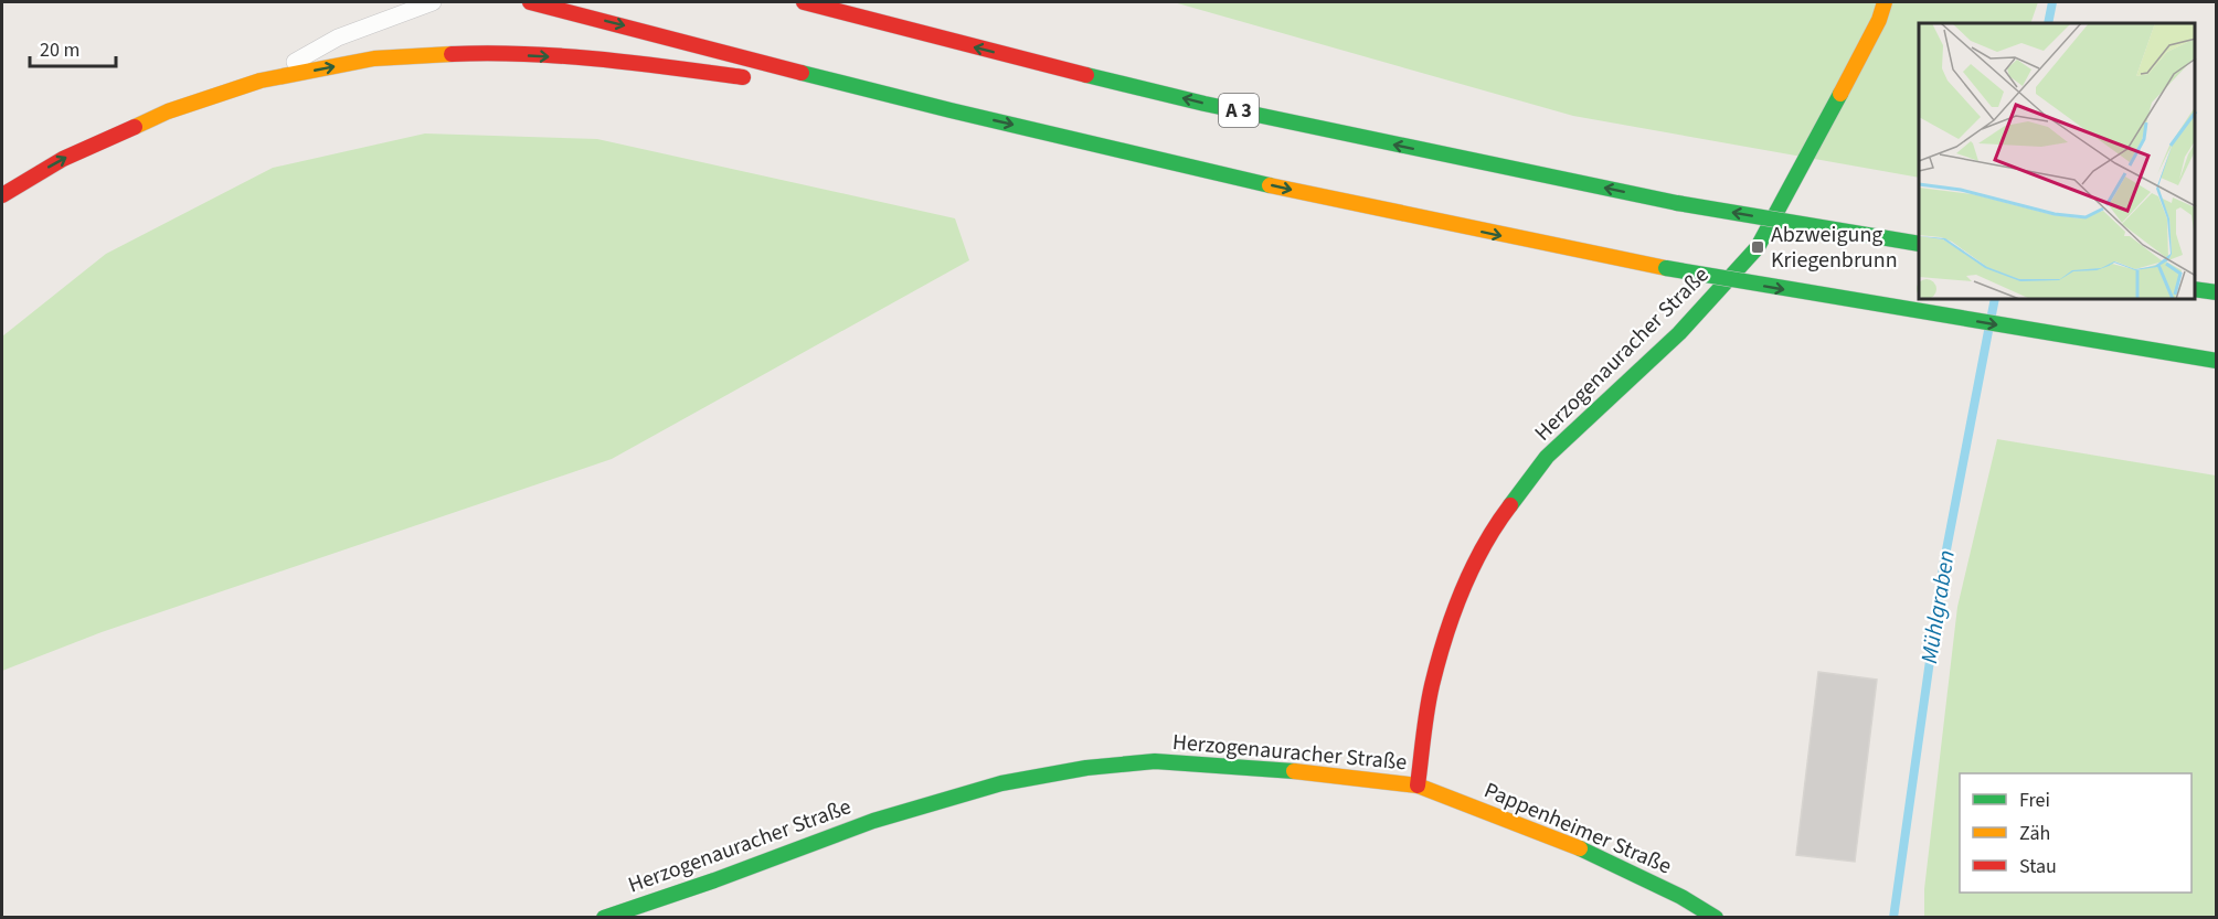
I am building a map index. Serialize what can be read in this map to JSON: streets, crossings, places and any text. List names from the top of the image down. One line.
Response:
{"streets":{"main road":["A 3","Herzogenauracher Straße","Pappenheimer Straße"]},"crossings":[["Herzogenauracher Straße","Pappenheimer Straße"]],"water":["Mühlgraben"],"places":{"transit":["Abzweigung Kriegenbrunn"]},"legend":["Frei","Zäh","Stau"],"scale_bar":"20 m"}
